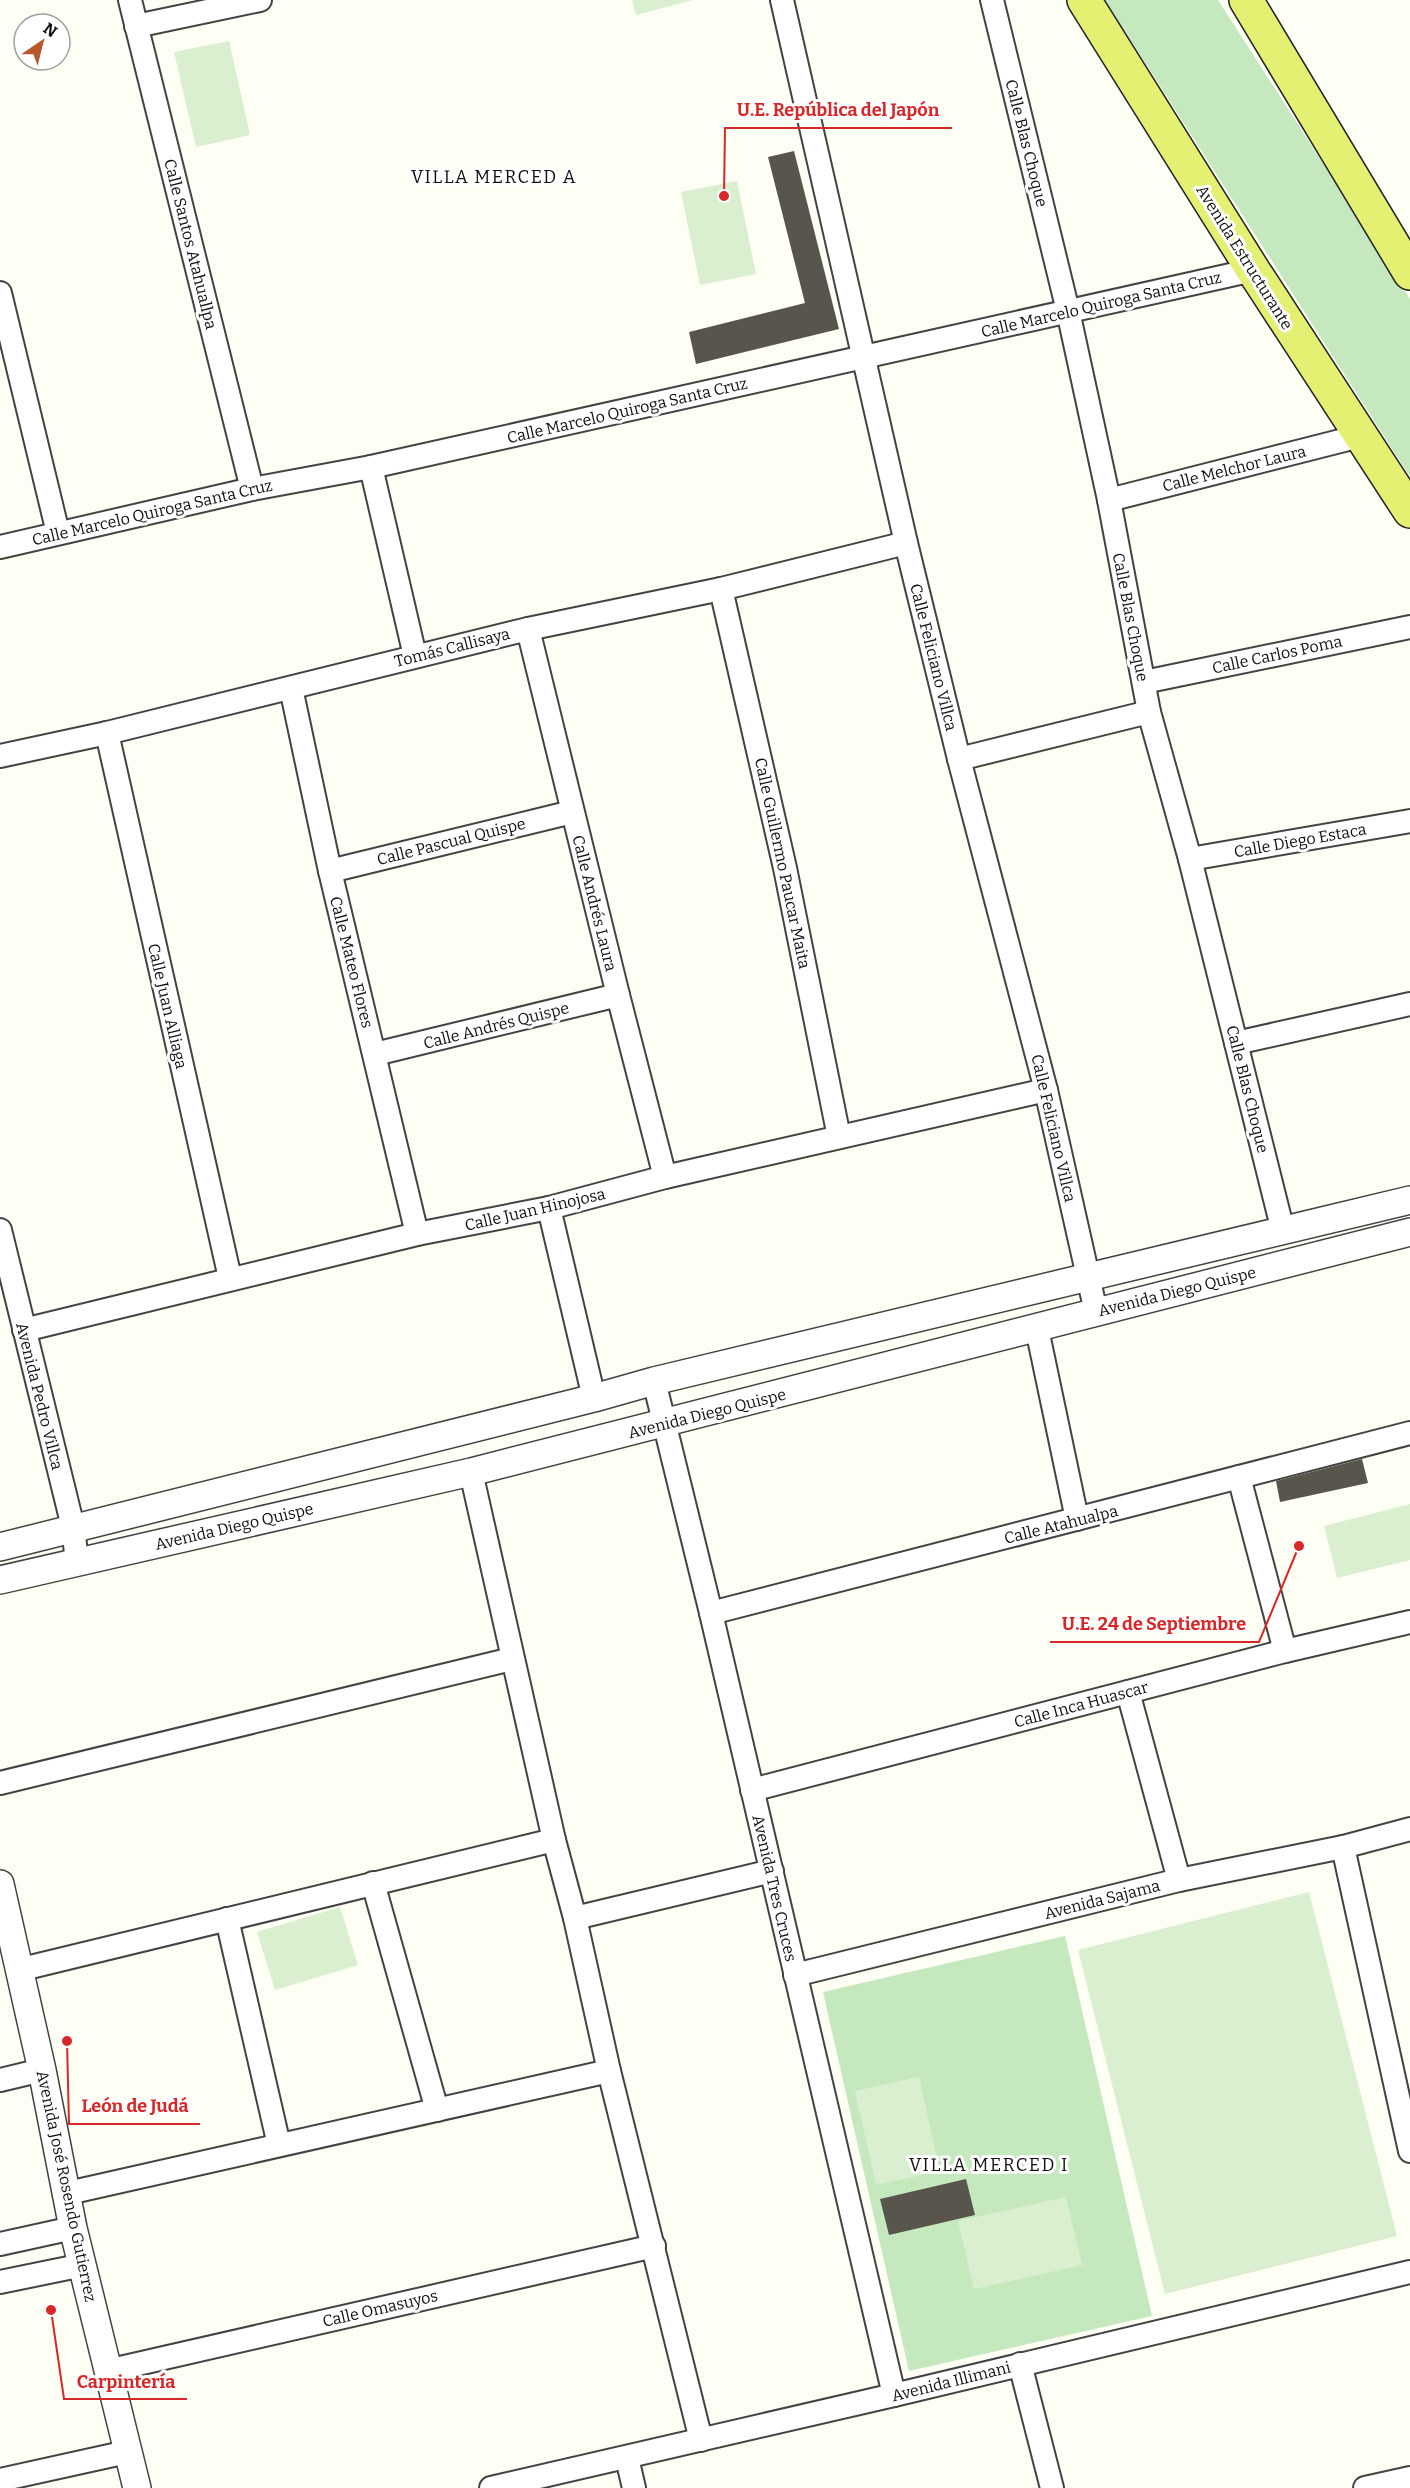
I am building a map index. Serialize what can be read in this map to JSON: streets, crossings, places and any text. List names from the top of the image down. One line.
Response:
{"streets":{"main road":["Avenida Estructurante"],"street":["Calle Blas Choque","Calle Santos Atahuallpa","Calle Marcelo Quiroga Santa Cruz","Calle Melchor Laura","Tomás Callisaya","Calle Carlos Poma","Calle Feliciano Villca","Calle Diego Estaca","Calle Pascual Quispe","Calle Guillermo Paucar Maita","Calle Andrés Laura","Calle Mateo Flores","Calle Juan Alliaga","Calle Andrés Quispe","Calle Juan Hinojosa","Avenida Diego Quispe","Avenida Pedro Villca","Calle Atahualpa","Calle Inca Huascar","Avenida Tres Cruces","Avenida Sajama","Avenida José Rosendo Gutierrez","Calle Omasuyos","Avenida Illimani"]},"crossings":[["Calle Blas Choque","Calle Marcelo Quiroga Santa Cruz"],["Calle Blas Choque","Calle Melchor Laura"],["Calle Blas Choque","Calle Carlos Poma"],["Calle Blas Choque","Calle Diego Estaca"],["Calle Blas Choque","Avenida Diego Quispe"],["Calle Santos Atahuallpa","Calle Marcelo Quiroga Santa Cruz"],["Avenida Estructurante","Calle Marcelo Quiroga Santa Cruz"],["Avenida Estructurante","Calle Melchor Laura"],["Calle Marcelo Quiroga Santa Cruz","Calle Feliciano Villca"],["Tomás Callisaya","Calle Feliciano Villca"],["Tomás Callisaya","Calle Guillermo Paucar Maita"],["Tomás Callisaya","Calle Andrés Laura"],["Tomás Callisaya","Calle Mateo Flores"],["Tomás Callisaya","Calle Juan Alliaga"],["Calle Feliciano Villca","Calle Juan Hinojosa"],["Calle Feliciano Villca","Avenida Diego Quispe"],["Calle Pascual Quispe","Calle Andrés Laura"],["Calle Pascual Quispe","Calle Mateo Flores"],["Calle Guillermo Paucar Maita","Calle Juan Hinojosa"],["Calle Andrés Laura","Calle Andrés Quispe"],["Calle Andrés Laura","Calle Juan Hinojosa"],["Calle Mateo Flores","Calle Andrés Quispe"],["Calle Mateo Flores","Calle Juan Hinojosa"],["Calle Juan Alliaga","Calle Juan Hinojosa"],["Calle Juan Hinojosa","Avenida Pedro Villca"],["Avenida Diego Quispe","Avenida Pedro Villca"],["Avenida Diego Quispe","Avenida Tres Cruces"],["Calle Atahualpa","Avenida Tres Cruces"],["Calle Inca Huascar","Avenida Tres Cruces"],["Avenida Tres Cruces","Avenida Sajama"],["Avenida Tres Cruces","Avenida Illimani"],["Avenida José Rosendo Gutierrez","Calle Omasuyos"]],"districts":["VILLA MERCED A","VILLA MERCED I"],"places":["U.E. República del Japón","U.E. 24 de Septiembre","León de Judá","Carpintería"],"north":"top right"}
